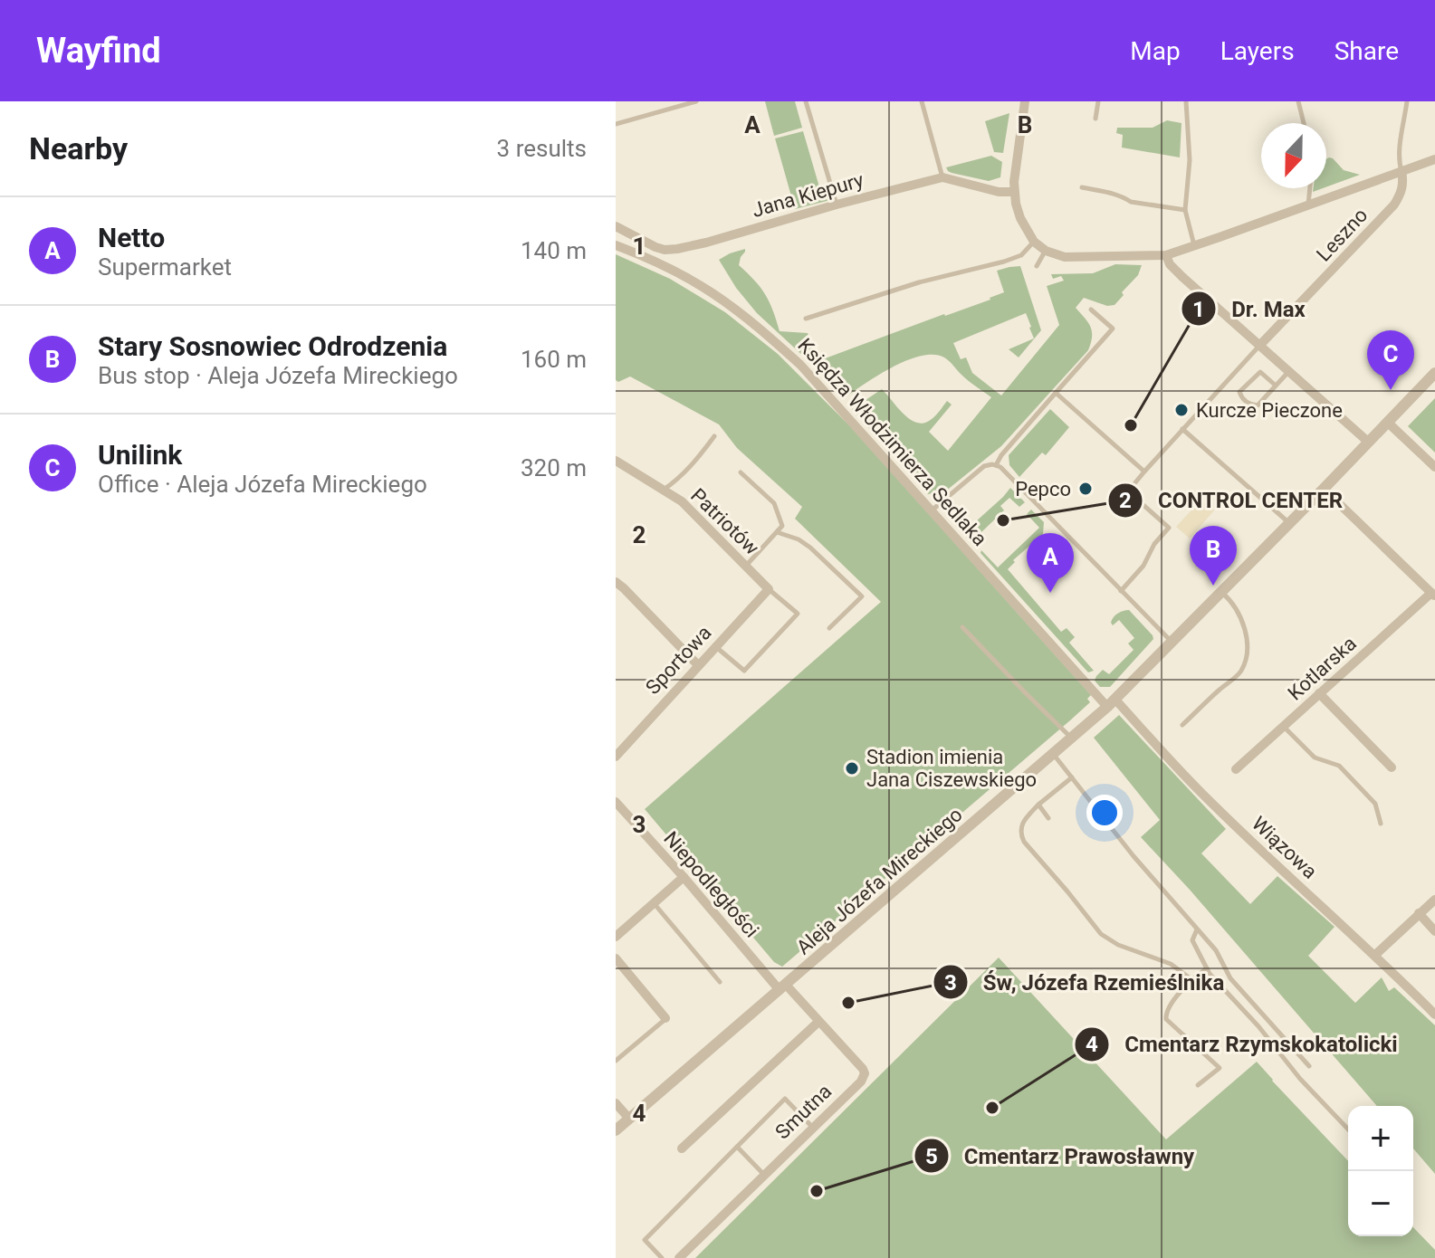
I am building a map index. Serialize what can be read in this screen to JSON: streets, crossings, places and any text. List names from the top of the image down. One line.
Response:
{"streets":{"street":["Jana Kiepury","Leszno","Księdza Włodzimierza Sedlaka","Patriotów","Sportowa","Kotlarska","Wiązowa","Aleja Józefa Mireckiego","Niepodległości","Smutna"]},"crossings":[["Księdza Włodzimierza Sedlaka","Wiązowa"],["Księdza Włodzimierza Sedlaka","Aleja Józefa Mireckiego"],["Patriotów","Sportowa"],["Wiązowa","Aleja Józefa Mireckiego"],["Aleja Józefa Mireckiego","Niepodległości"],["Aleja Józefa Mireckiego","Smutna"],["Niepodległości","Smutna"]],"places":["Kurcze Pieczone","Dr. Max","Pepco","CONTROL CENTER","Stadion imienia Jana Ciszewskiego","Św, Józefa Rzemieślnika","Cmentarz Rzymskokatolicki","Cmentarz Prawosławny"],"north":"bottom","page":{"header":"Wayfind","nav":["Map","Layers","Share"],"heading":["Nearby","3 results"],"list":[{"mark":"A","name":"Netto","note":"Supermarket","value":"140 m"},{"mark":"B","name":"Stary Sosnowiec Odrodzenia","note":"Bus stop · Aleja Józefa Mireckiego","value":"160 m"},{"mark":"C","name":"Unilink","note":"Office · Aleja Józefa Mireckiego","value":"320 m"}],"pins":["C","B","A"],"map_buttons":["+","−"]},"grid":{"columns":["A","B"],"rows":["1","2","3","4"]}}
